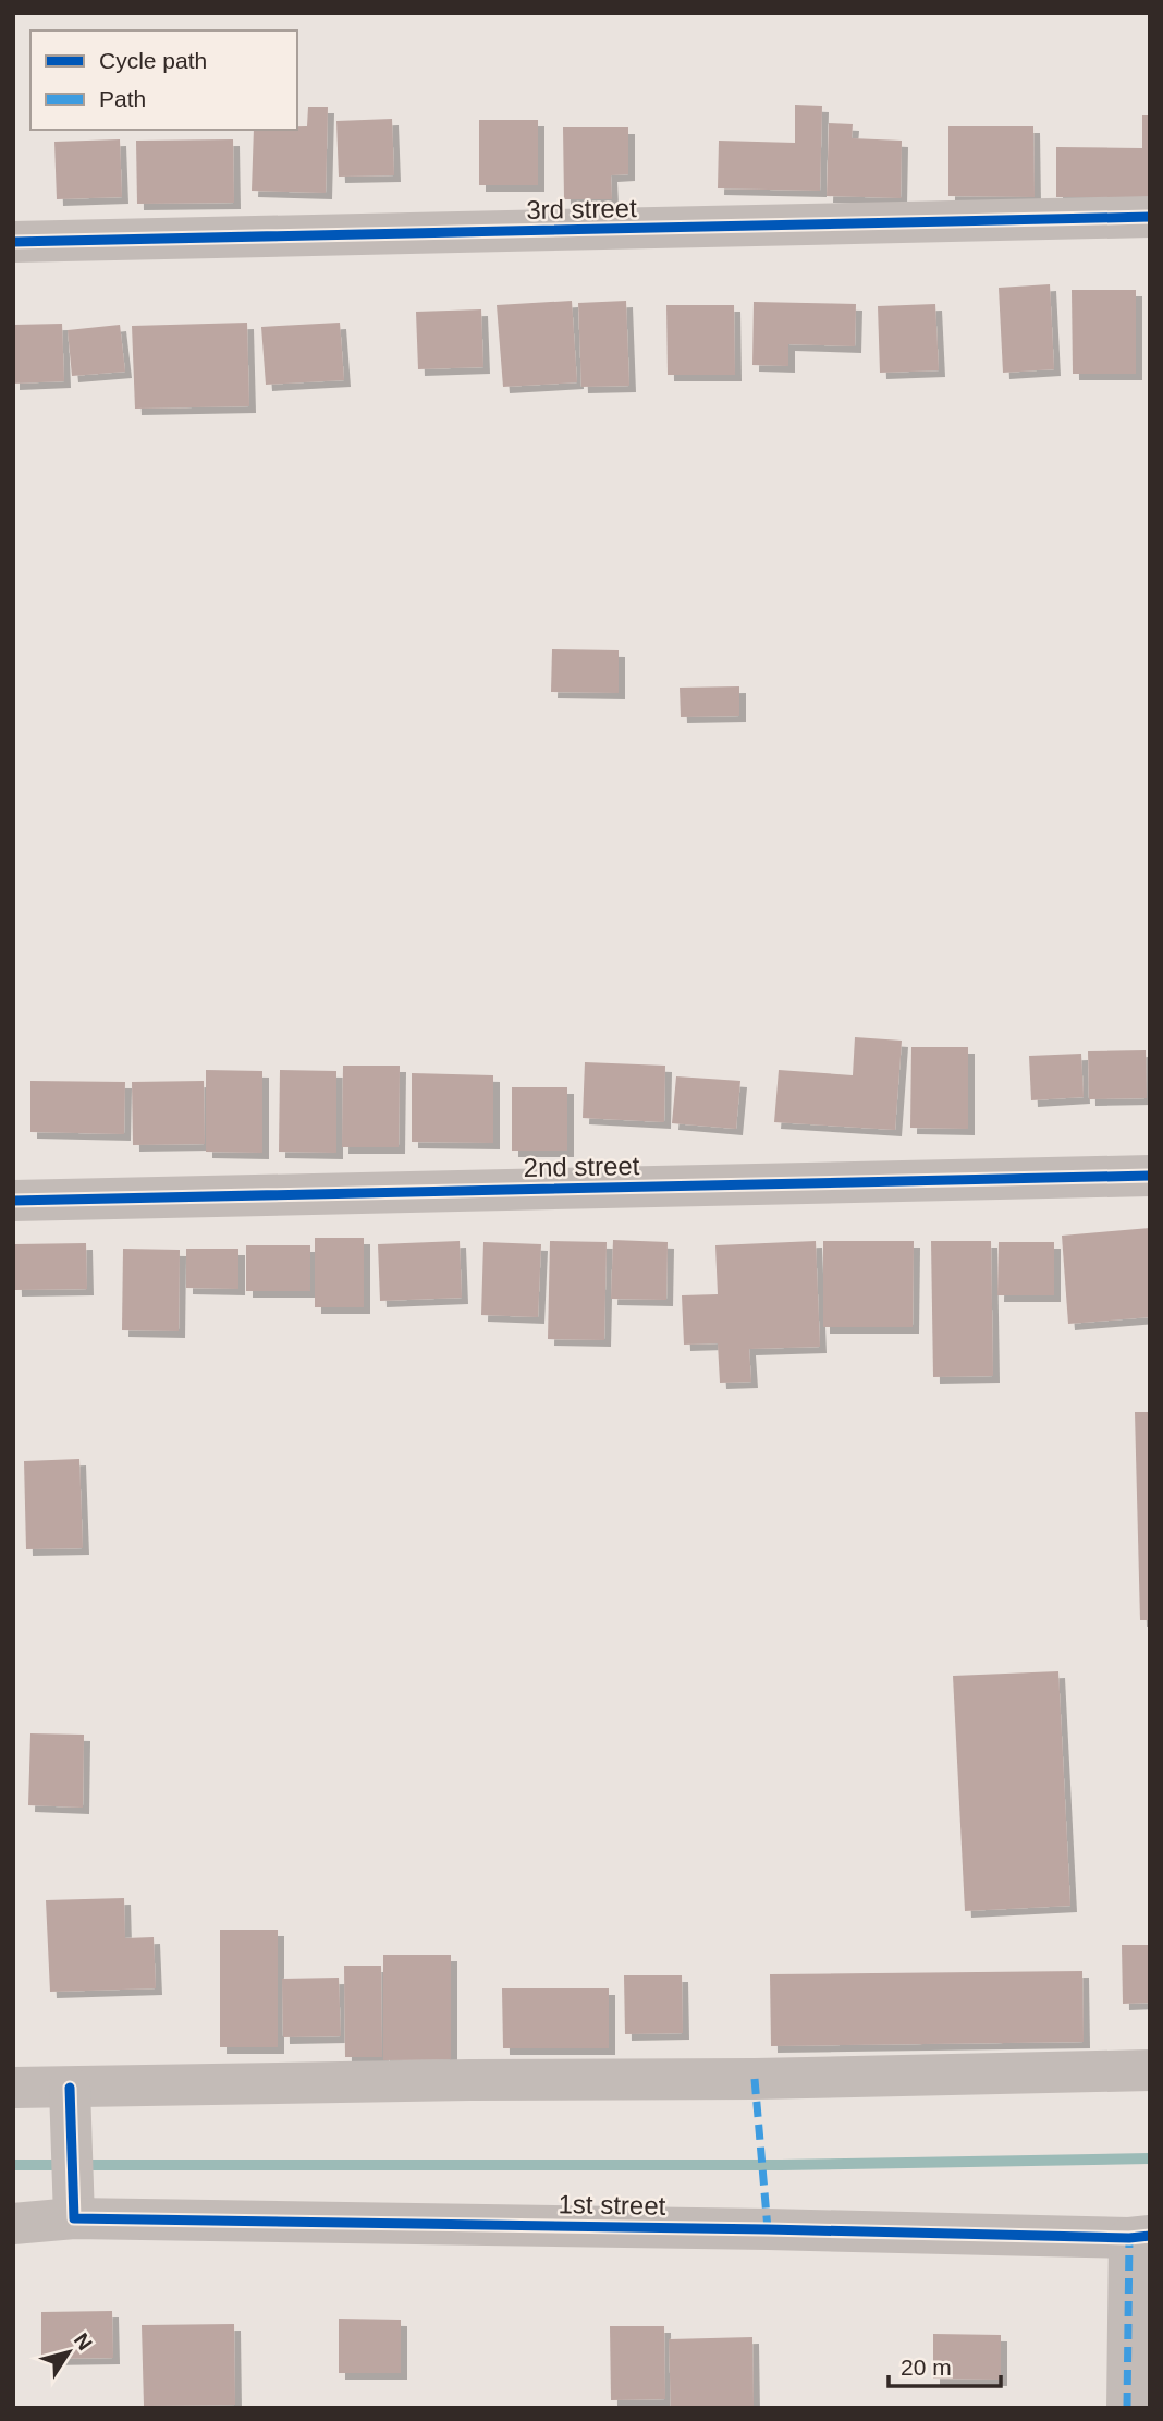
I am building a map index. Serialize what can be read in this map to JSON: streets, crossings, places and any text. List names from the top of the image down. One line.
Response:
{"streets":{"street":["3rd street","2nd street","1st street"]},"legend":["Cycle path","Path"],"scale_bar":"20 m","north":"top right"}
